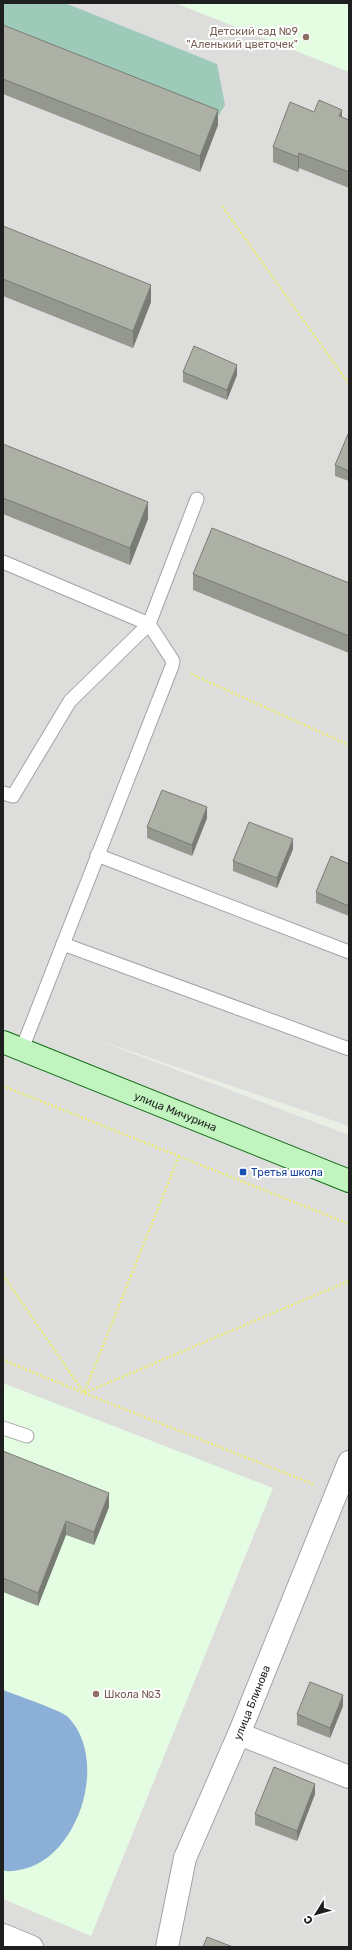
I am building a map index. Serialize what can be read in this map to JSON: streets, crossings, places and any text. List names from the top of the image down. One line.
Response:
{"streets":{"street":["улица Мичурина","улица Блинова"]},"places":{"other":["Детский сад №9 \"Аленький цветочек\"","Школа №3"],"transit":["Третья школа"]},"north":"bottom left"}
